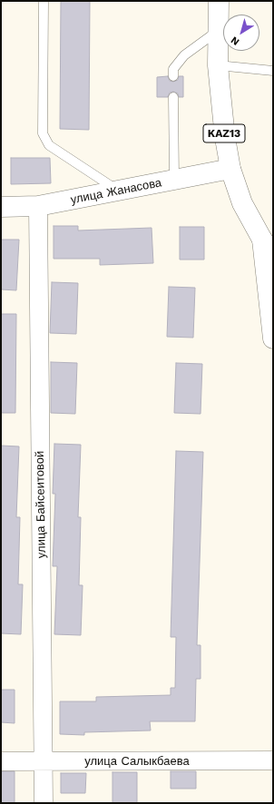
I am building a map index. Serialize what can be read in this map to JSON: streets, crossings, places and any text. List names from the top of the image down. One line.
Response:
{"streets":{"street":["KAZ13","улица Жанасова","улица Байсеитовой","улица Салыкбаева"]},"crossings":[["KAZ13","улица Жанасова"],["улица Жанасова","улица Байсеитовой"],["улица Байсеитовой","улица Салыкбаева"]],"north":"bottom left"}
